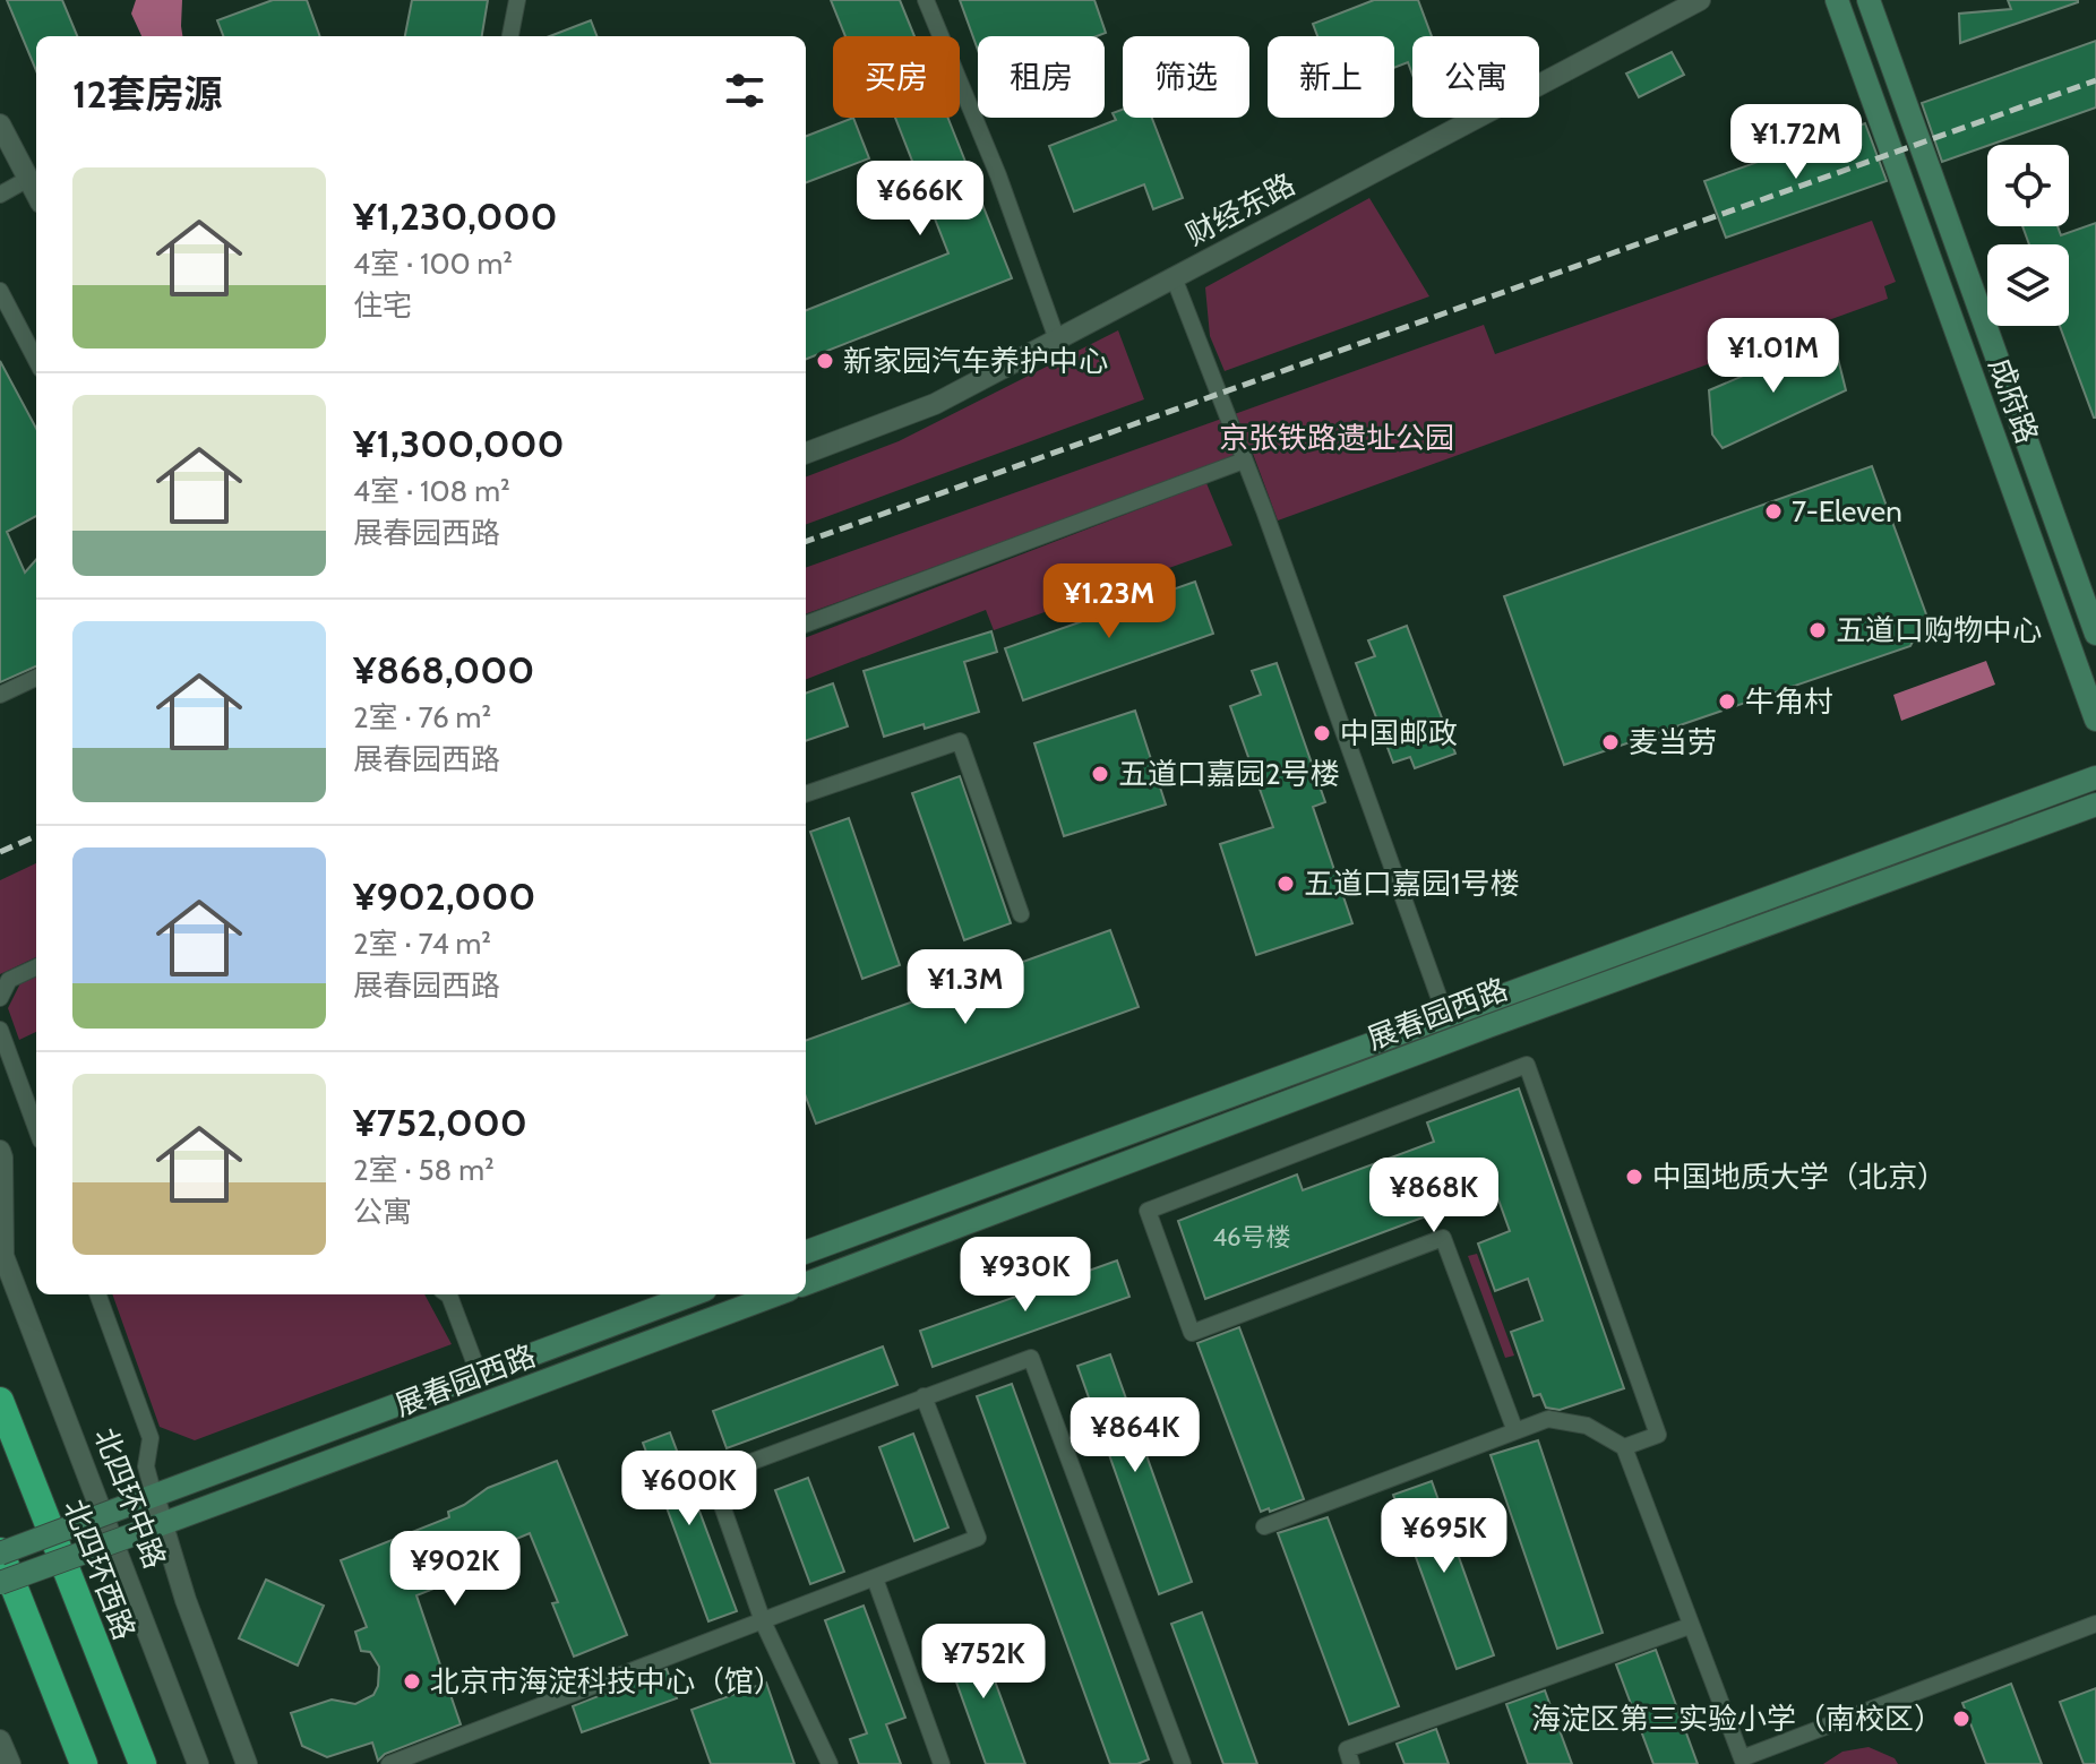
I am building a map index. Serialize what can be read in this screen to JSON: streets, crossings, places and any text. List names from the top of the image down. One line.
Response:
{"streets":{"highway":["北四环西路"],"main road":["成府路","展春园西路"],"street":["财经东路","北四环中路"]},"parks":["京张铁路遗址公园"],"places":["新家园汽车养护中心","7-Eleven","五道口购物中心","牛角村","中国邮政","麦当劳","五道口嘉园2号楼","五道口嘉园1号楼","中国地质大学（北京）","北京市海淀科技中心（馆）","海淀区第三实验小学（南校区）"],"house_numbers":["46号楼"],"page":{"chip":["买房","租房","筛选","新上","公寓"],"heading":"12套房源","price":["¥1.72M","¥666K","¥1.01M","¥1.23M","¥1.3M","¥868K","¥930K","¥864K","¥600K","¥695K","¥902K","¥752K"],"list":[{"name":"¥1,230,000","note":"4室 · 100 m² · 住宅"},{"name":"¥1,300,000","note":"4室 · 108 m² · 展春园西路"},{"name":"¥868,000","note":"2室 · 76 m² · 展春园西路"},{"name":"¥902,000","note":"2室 · 74 m² · 展春园西路"},{"name":"¥752,000","note":"2室 · 58 m² · 公寓"}]}}
